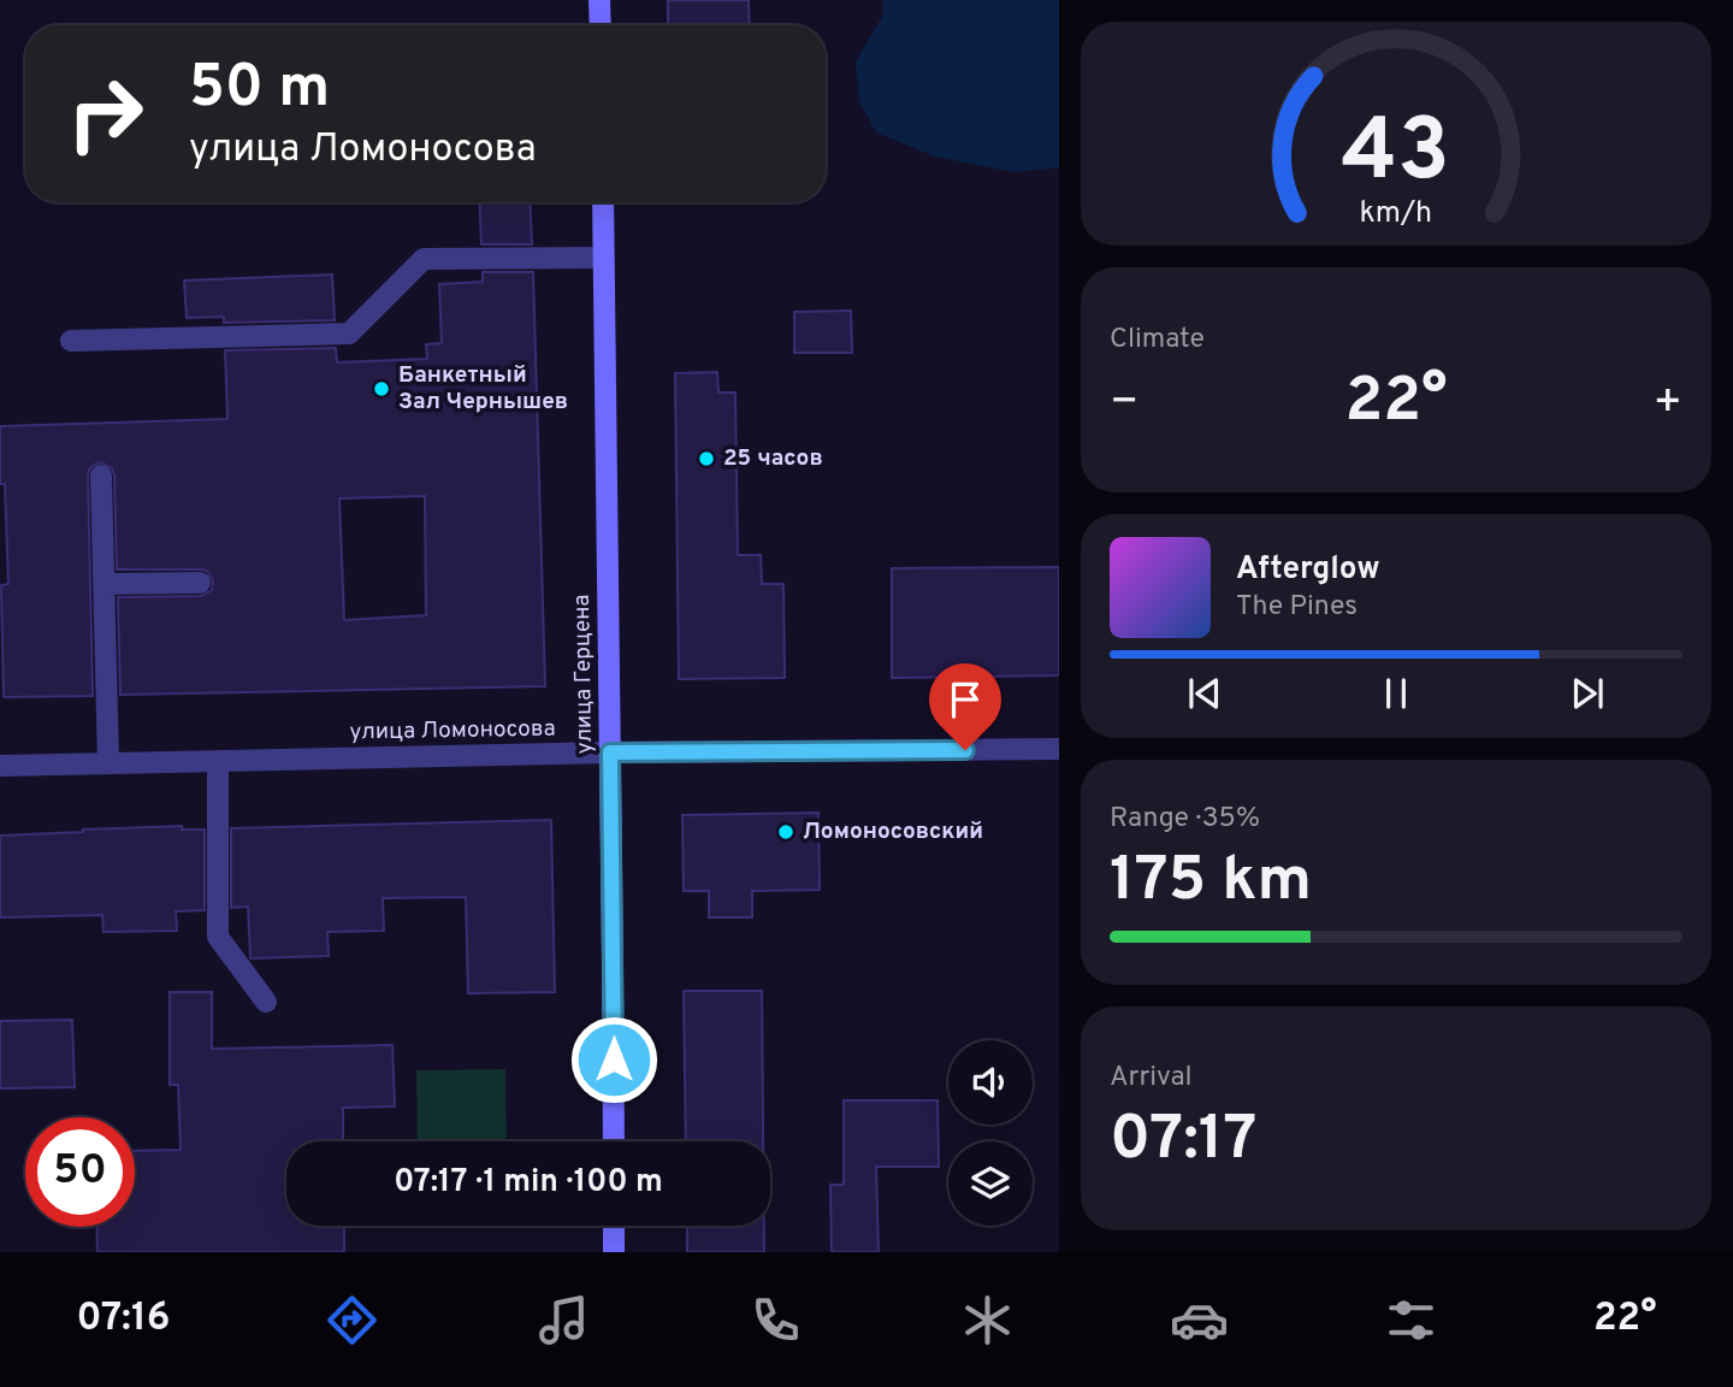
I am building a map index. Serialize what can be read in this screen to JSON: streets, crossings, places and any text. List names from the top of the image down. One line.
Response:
{"streets":{"main road":["улица Герцена"],"street":["улица Ломоносова"]},"crossings":[["улица Герцена","улица Ломоносова"]],"places":["Банкетный Зал Чернышев","25 часов","Ломоносовский"],"page":{"turn":["50 m","улица Ломоносова"],"tile":["Climate",["Range · 35%","175 km"],["Arrival","07:17"]],"heat":["−","22°","+"],"song":["Afterglow","The Pines"],"limit":"50","trip":"07:17 · 1 min · 100 m","tabs":["07:16","22°"],"gauge":["43","km/h"]}}
